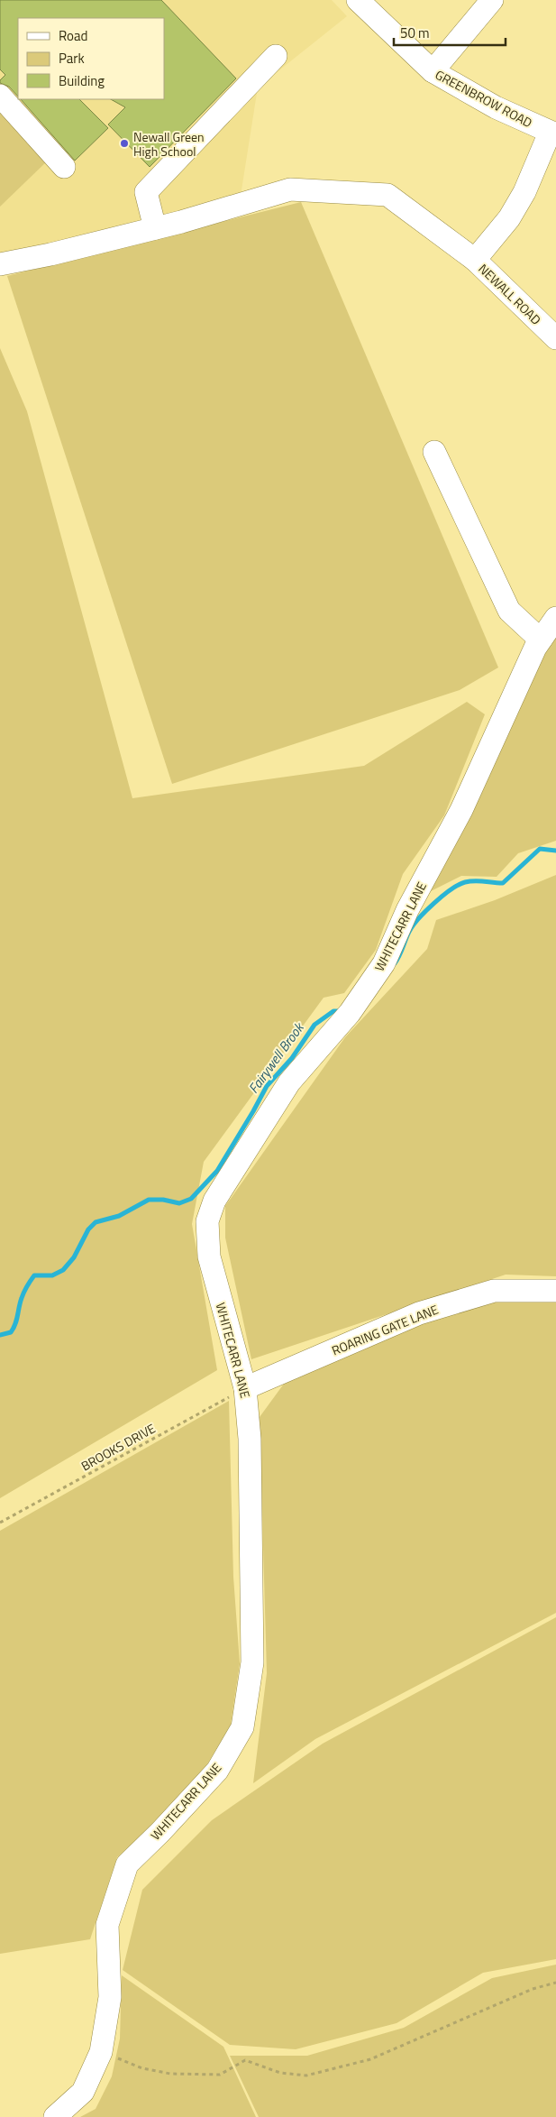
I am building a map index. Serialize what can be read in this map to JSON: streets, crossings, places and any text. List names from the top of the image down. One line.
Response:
{"streets":{"street":["GREENBROW ROAD","NEWALL ROAD","WHITECARR LANE","ROARING GATE LANE"],"path":["BROOKS DRIVE"]},"crossings":[["GREENBROW ROAD","NEWALL ROAD"],["WHITECARR LANE","ROARING GATE LANE"],["WHITECARR LANE","BROOKS DRIVE"],["ROARING GATE LANE","BROOKS DRIVE"]],"water":["Fairywell Brook"],"places":["Newall Green High School"],"legend":["Road","Park","Building"],"scale_bar":"50 m"}
